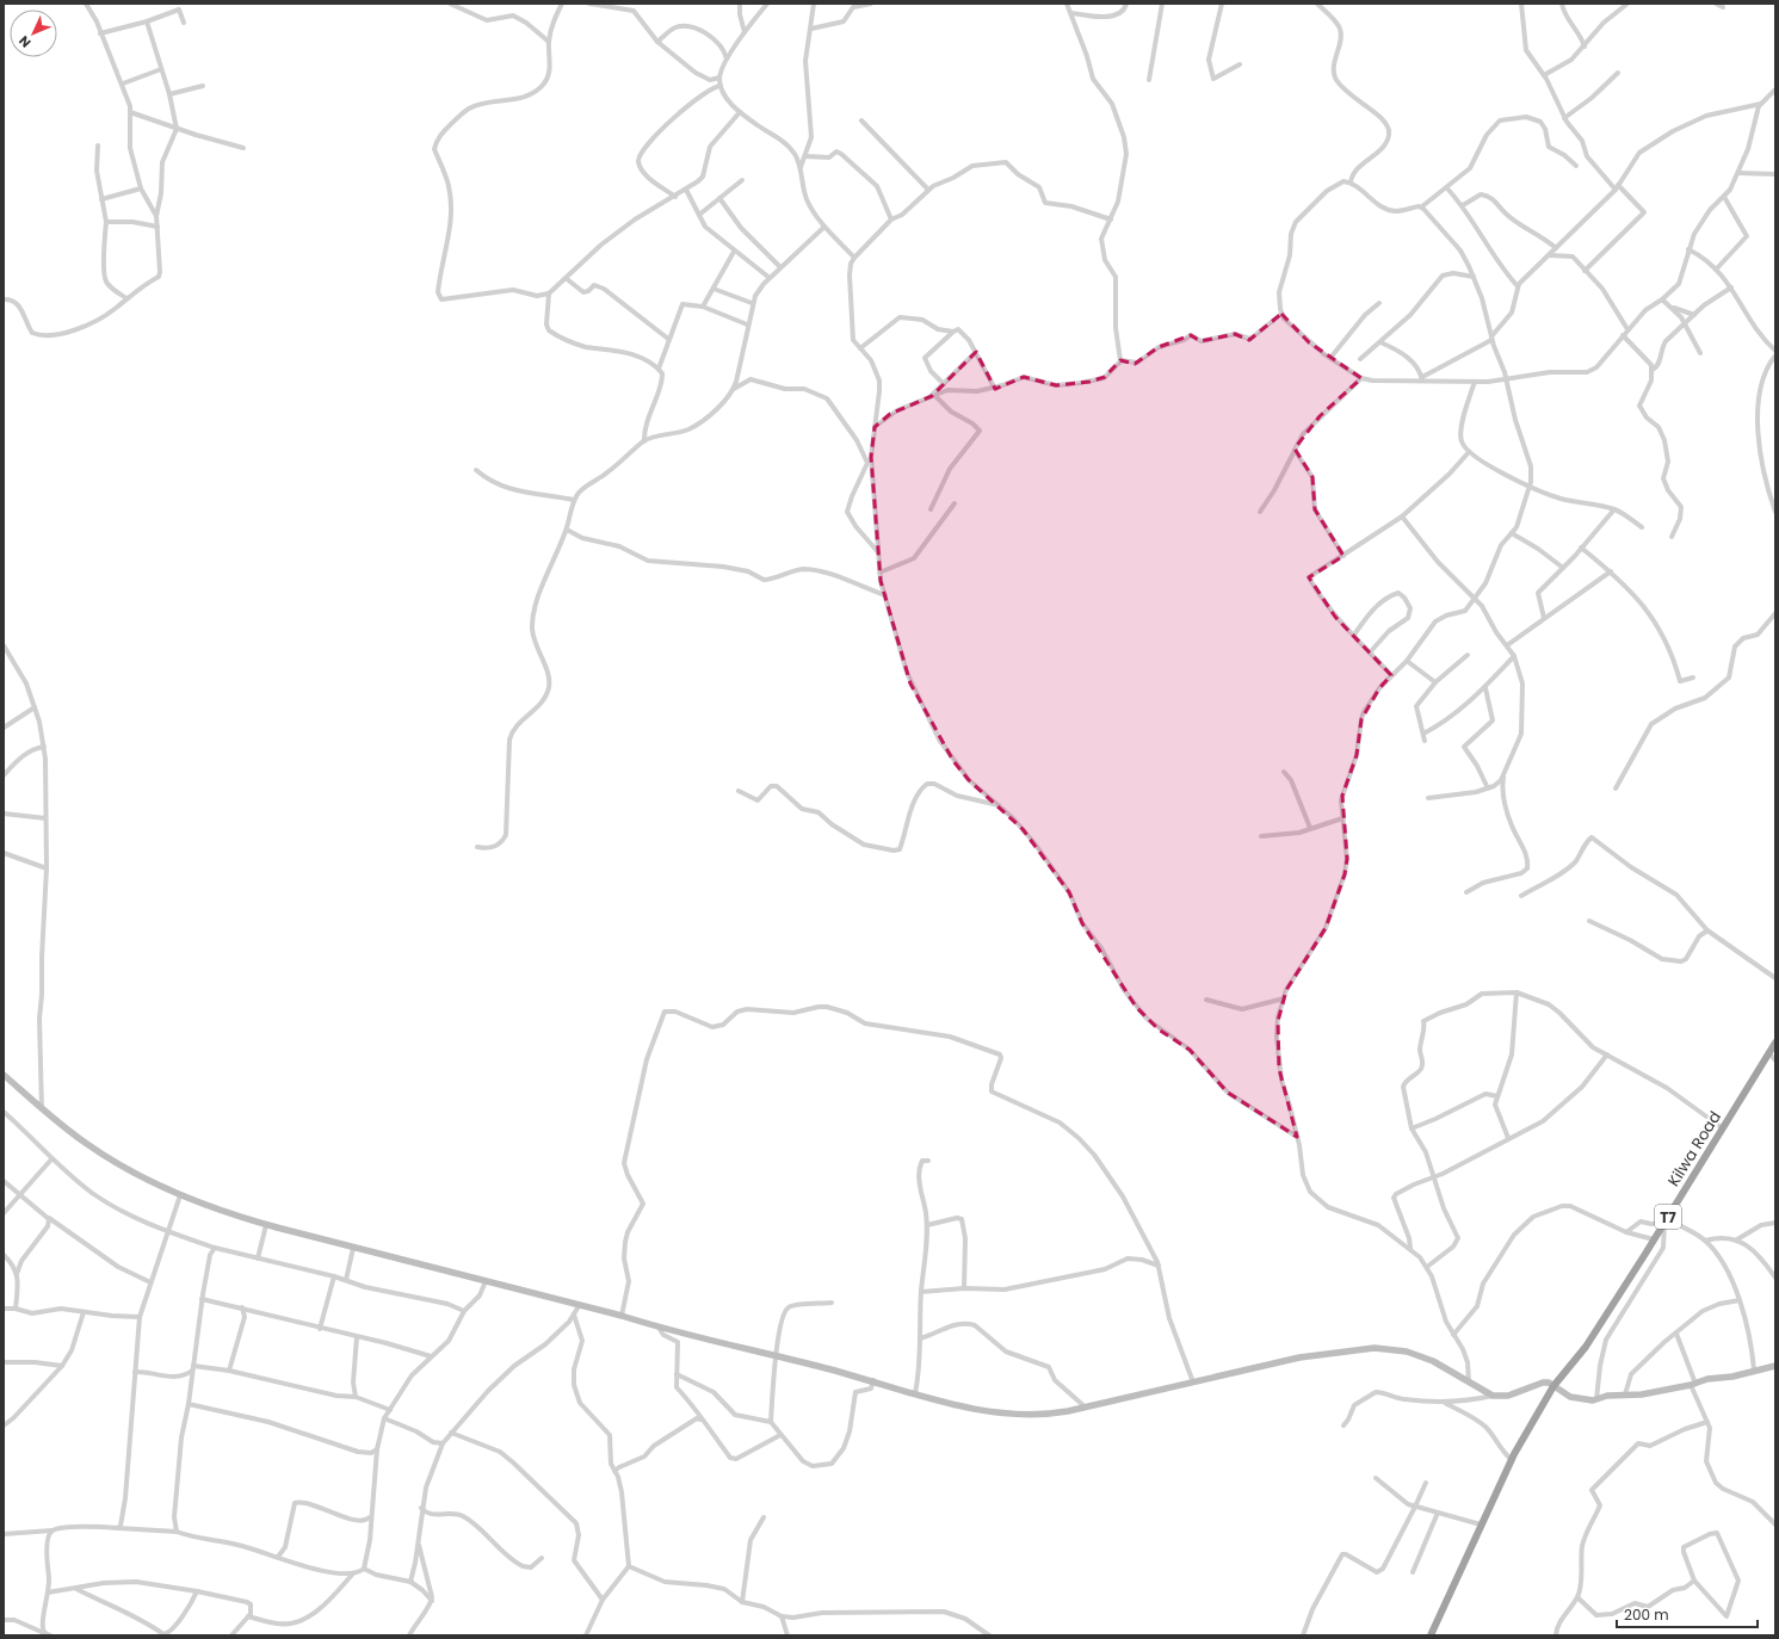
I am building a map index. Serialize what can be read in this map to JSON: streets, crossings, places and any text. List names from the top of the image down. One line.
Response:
{"streets":{"highway":["Kilwa Road","T7"]},"crossings":[["Kilwa Road","T7"]],"scale_bar":"200 m","north":"bottom left"}
